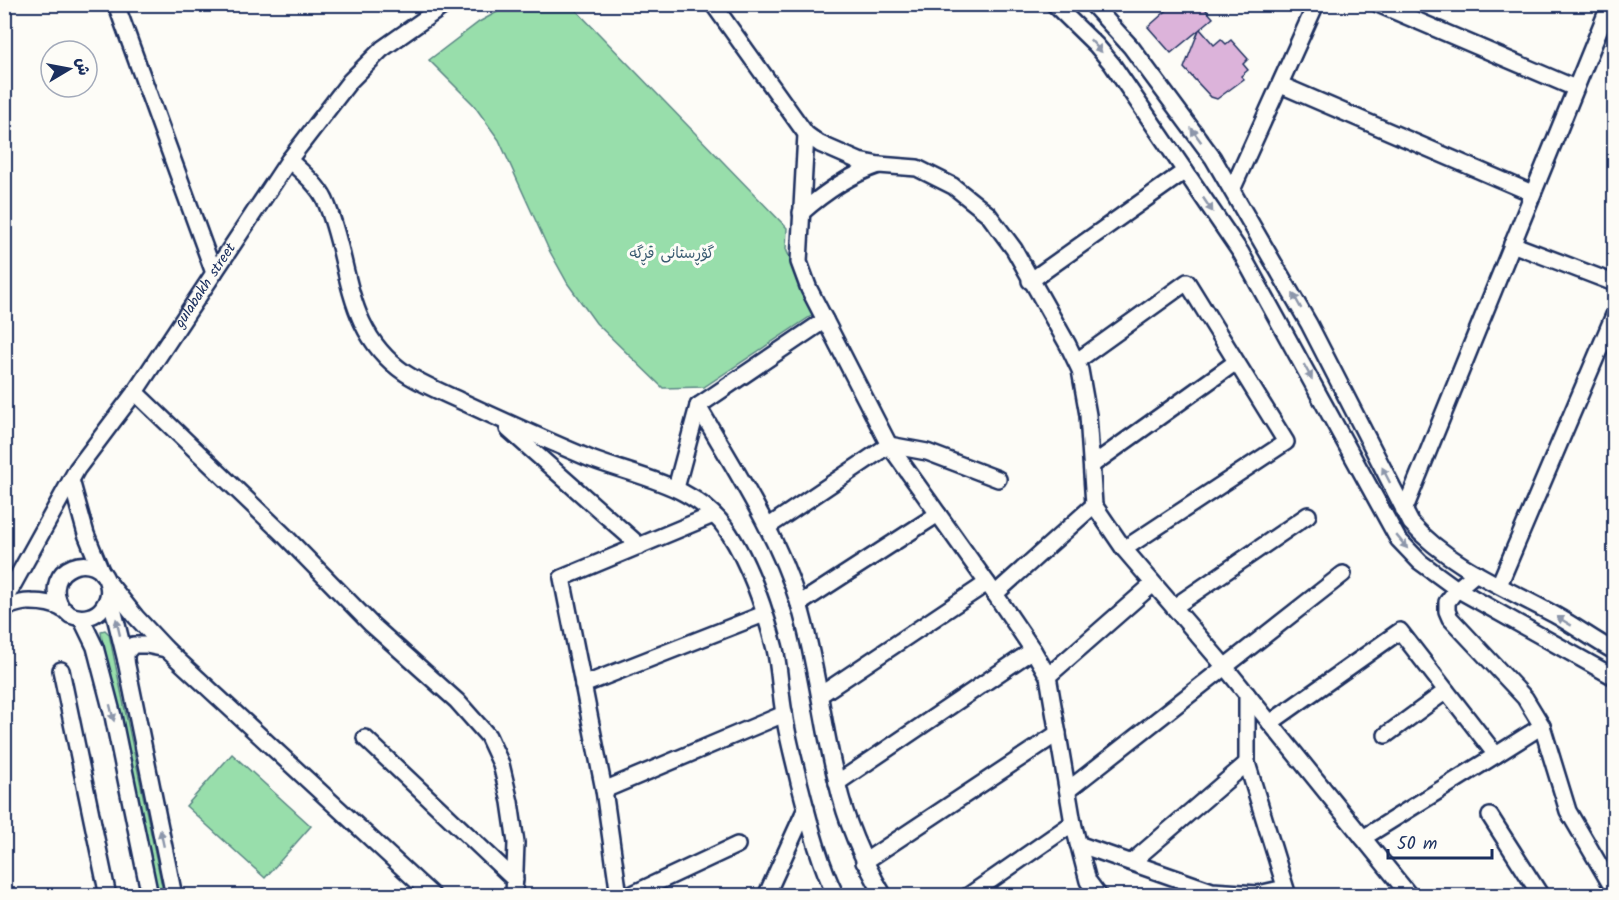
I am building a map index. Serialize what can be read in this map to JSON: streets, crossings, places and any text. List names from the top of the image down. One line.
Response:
{"streets":{"street":["gulabakh street"]},"parks":["گۆڕستانی قڕگە"],"scale_bar":"50 m","north":"right"}
